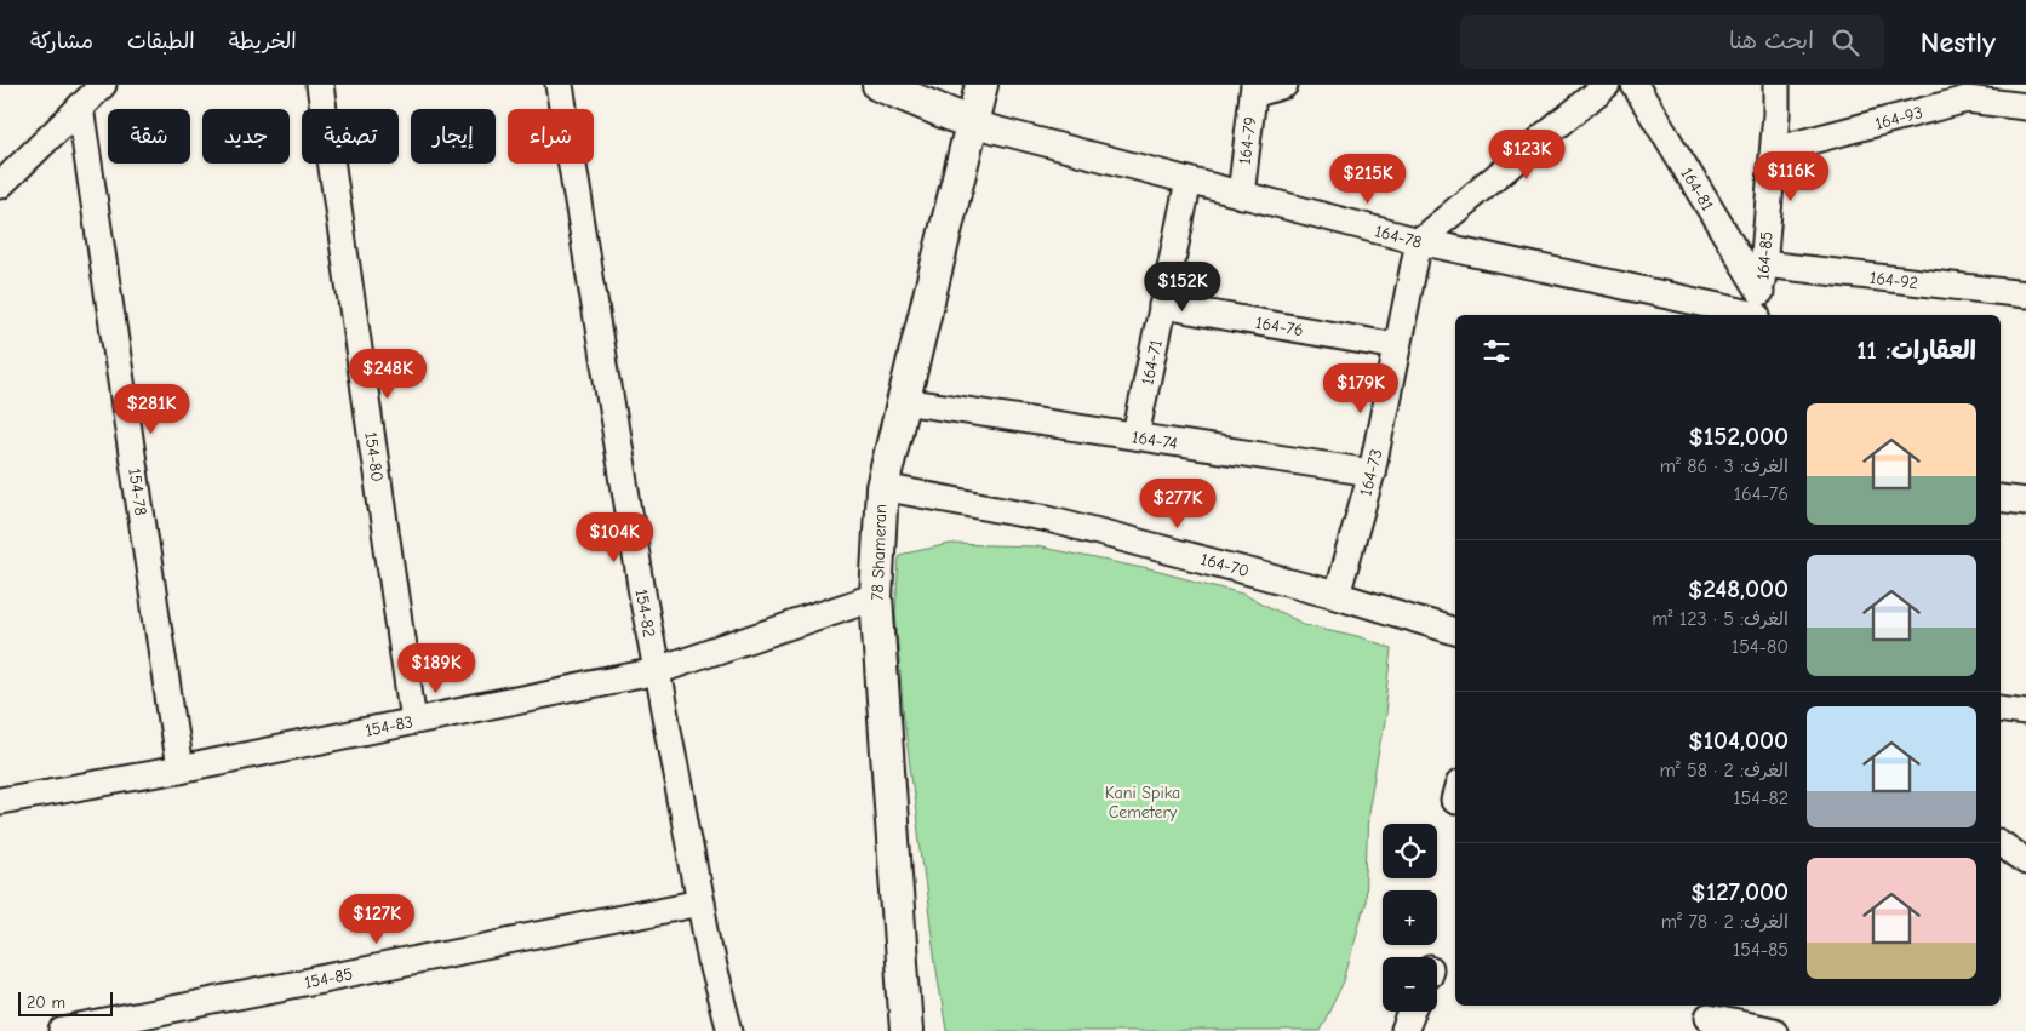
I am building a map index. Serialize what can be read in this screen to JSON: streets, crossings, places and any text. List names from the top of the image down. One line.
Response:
{"streets":{"street":["164-93","164-79","164-81","164-78","164-85","164-92","164-76","164-71","164-74","154-80","164-73","154-78","78 Shameran","164-70","154-82","154-83","154-85"]},"crossings":[["164-93","164-85"],["164-79","164-78"],["164-81","164-78"],["164-81","164-85"],["164-78","164-85"],["164-78","164-71"],["164-78","164-73"],["164-78","78 Shameran"],["164-85","164-92"],["164-76","164-71"],["164-76","164-73"],["164-71","164-74"],["164-74","164-73"],["164-74","78 Shameran"],["154-80","154-83"],["164-73","164-70"],["154-78","154-83"],["78 Shameran","164-70"],["78 Shameran","154-83"],["154-82","154-83"],["154-82","154-85"]],"parks":["Kani Spika Cemetery"],"scale_bar":"20 m","page":{"header":"Nestly","search":"ابحث هنا","nav":["الخريطة","الطبقات","مشاركة"],"chip":["شراء","إيجار","تصفية","جديد","شقة"],"price":["$123K","$116K","$215K","$152K","$248K","$179K","$281K","$277K","$104K","$189K","$127K"],"heading":"العقارات: 11","list":[{"name":"$152,000","note":"الغرف: 3 · 86 m² · 164-76"},{"name":"$248,000","note":"الغرف: 5 · 123 m² · 154-80"},{"name":"$104,000","note":"الغرف: 2 · 58 m² · 154-82"},{"name":"$127,000","note":"الغرف: 2 · 78 m² · 154-85"}],"map_buttons":["+","−"],"scale":"20 m"}}
